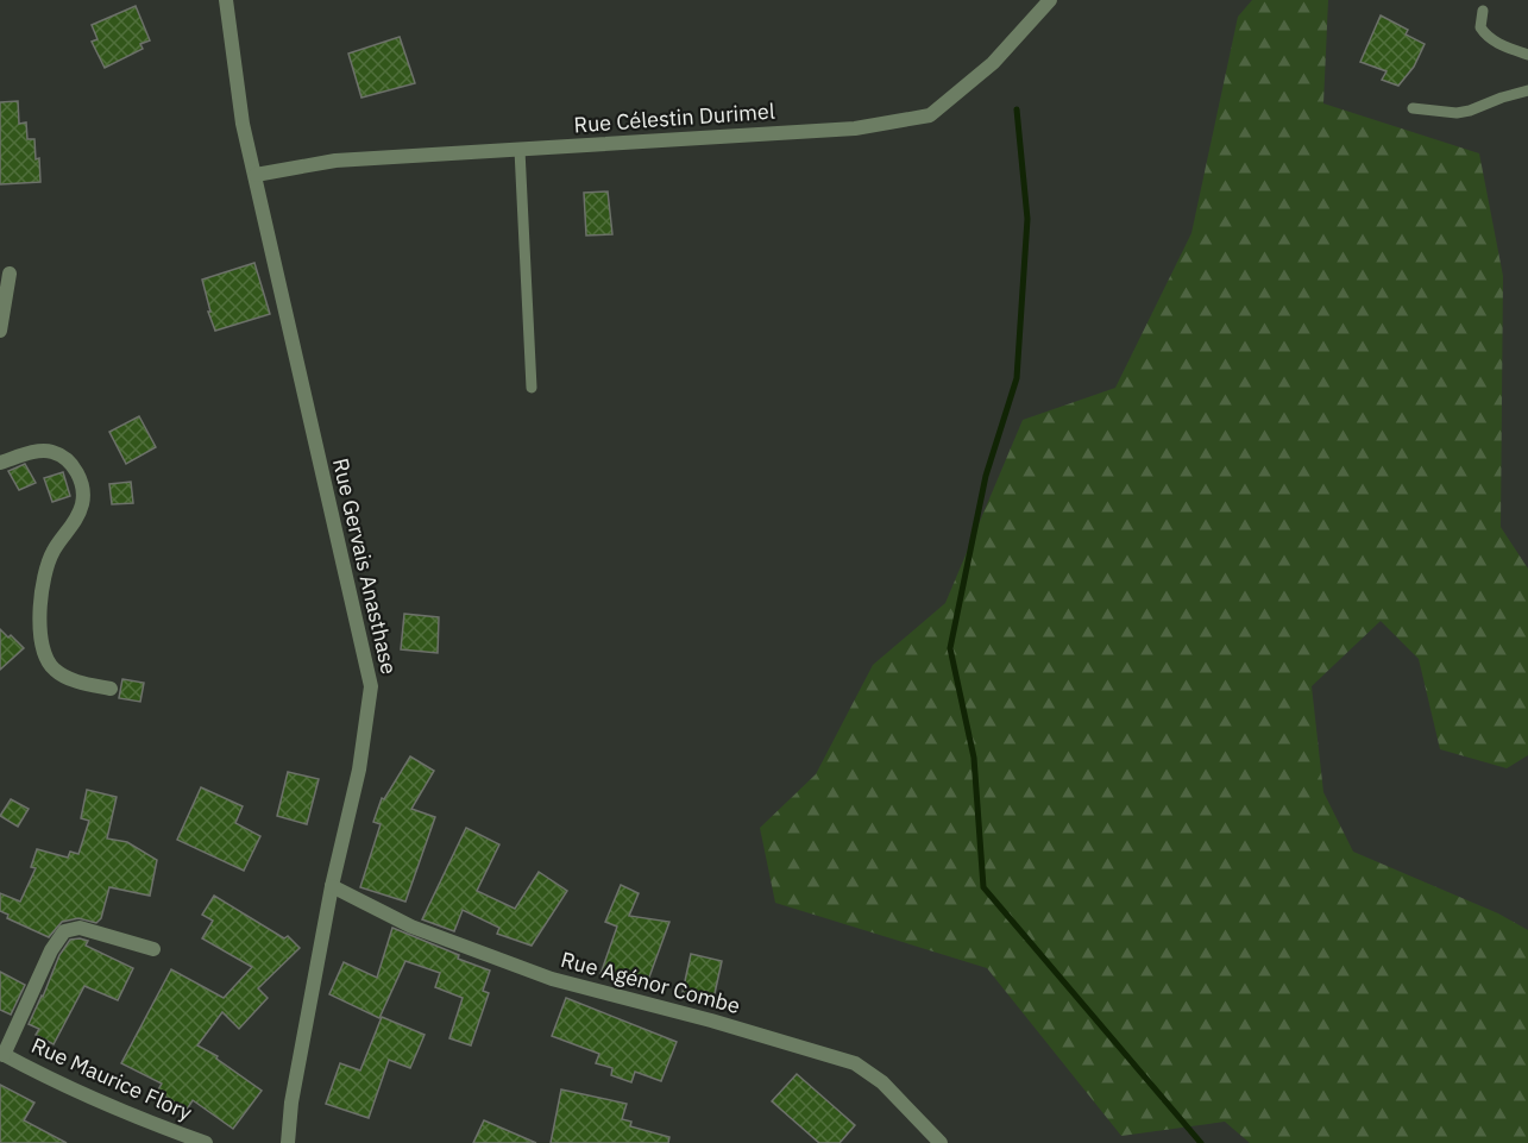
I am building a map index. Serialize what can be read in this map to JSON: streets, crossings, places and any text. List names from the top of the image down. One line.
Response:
{"streets":{"street":["Rue Célestin Durimel","Rue Gervais Anasthase","Rue Agénor Combe","Rue Maurice Flory"]},"crossings":[["Rue Célestin Durimel","Rue Gervais Anasthase"],["Rue Gervais Anasthase","Rue Agénor Combe"]]}
